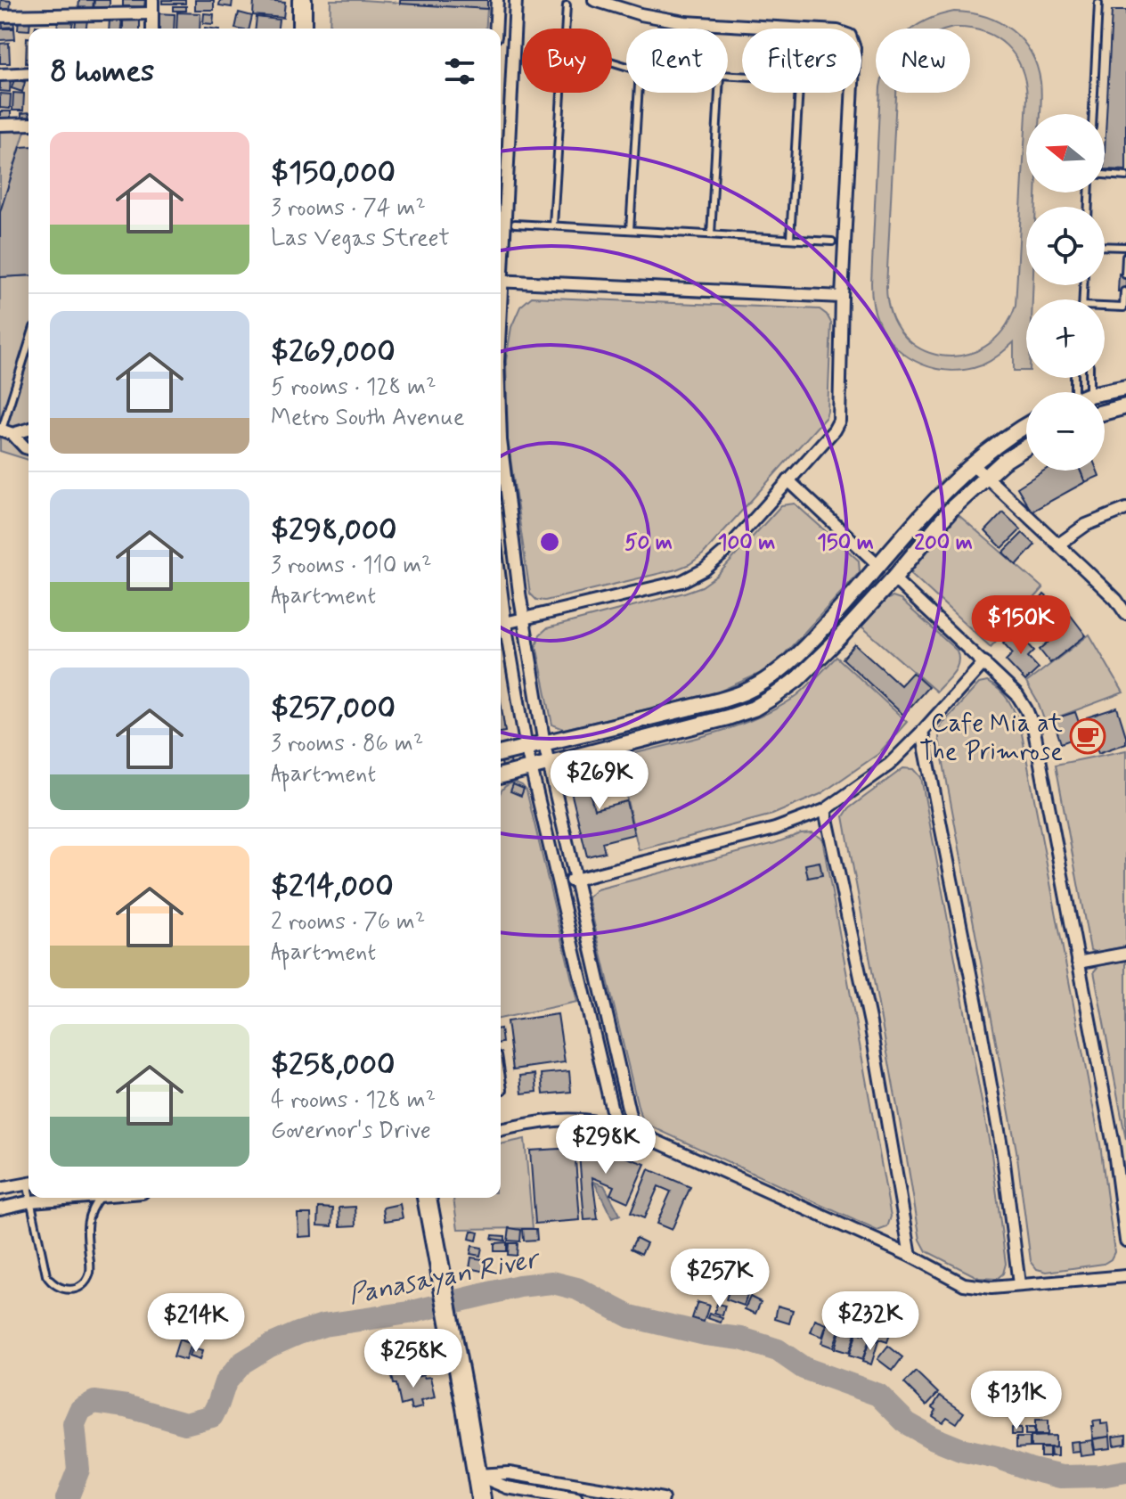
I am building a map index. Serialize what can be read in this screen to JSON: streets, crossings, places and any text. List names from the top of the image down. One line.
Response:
{"water":["Panasayan River"],"places":{"cafe":["Cafe Mia at The Primrose"]},"north":"left","page":{"chip":["Buy","Rent","Filters","New"],"heading":"8 homes","map_buttons":["+","−"],"list":[{"name":"$150,000","note":"3 rooms · 74 m² · Las Vegas Street"},{"name":"$269,000","note":"5 rooms · 128 m² · Metro South Avenue"},{"name":"$298,000","note":"3 rooms · 110 m² · Apartment"},{"name":"$257,000","note":"3 rooms · 86 m² · Apartment"},{"name":"$214,000","note":"2 rooms · 76 m² · Apartment"},{"name":"$258,000","note":"4 rooms · 128 m² · Governor's Drive"}],"price":["$150K","$269K","$298K","$257K","$232K","$214K","$258K","$131K"]},"rings":["50 m","100 m","150 m","200 m"]}
